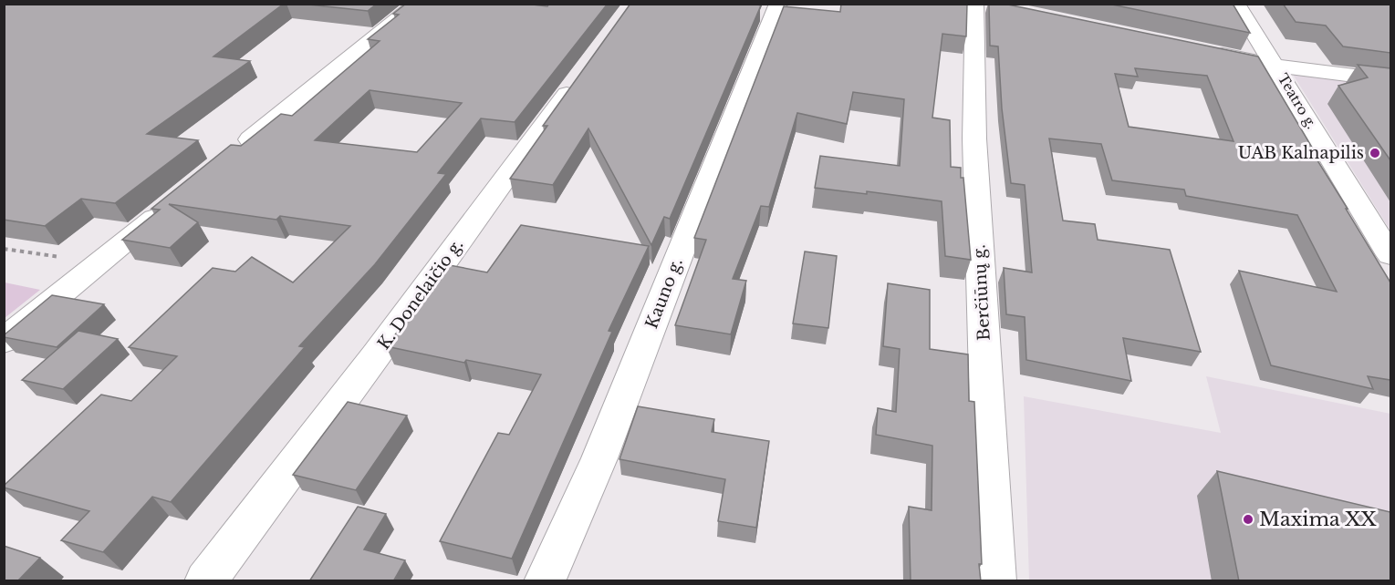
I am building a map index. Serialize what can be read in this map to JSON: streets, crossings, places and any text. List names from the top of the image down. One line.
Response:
{"streets":{"street":["Teatro g.","Berčiūnų g.","Kauno g.","K. Donelaičio g."]},"places":["UAB Kalnapilis","Maxima XX"]}
